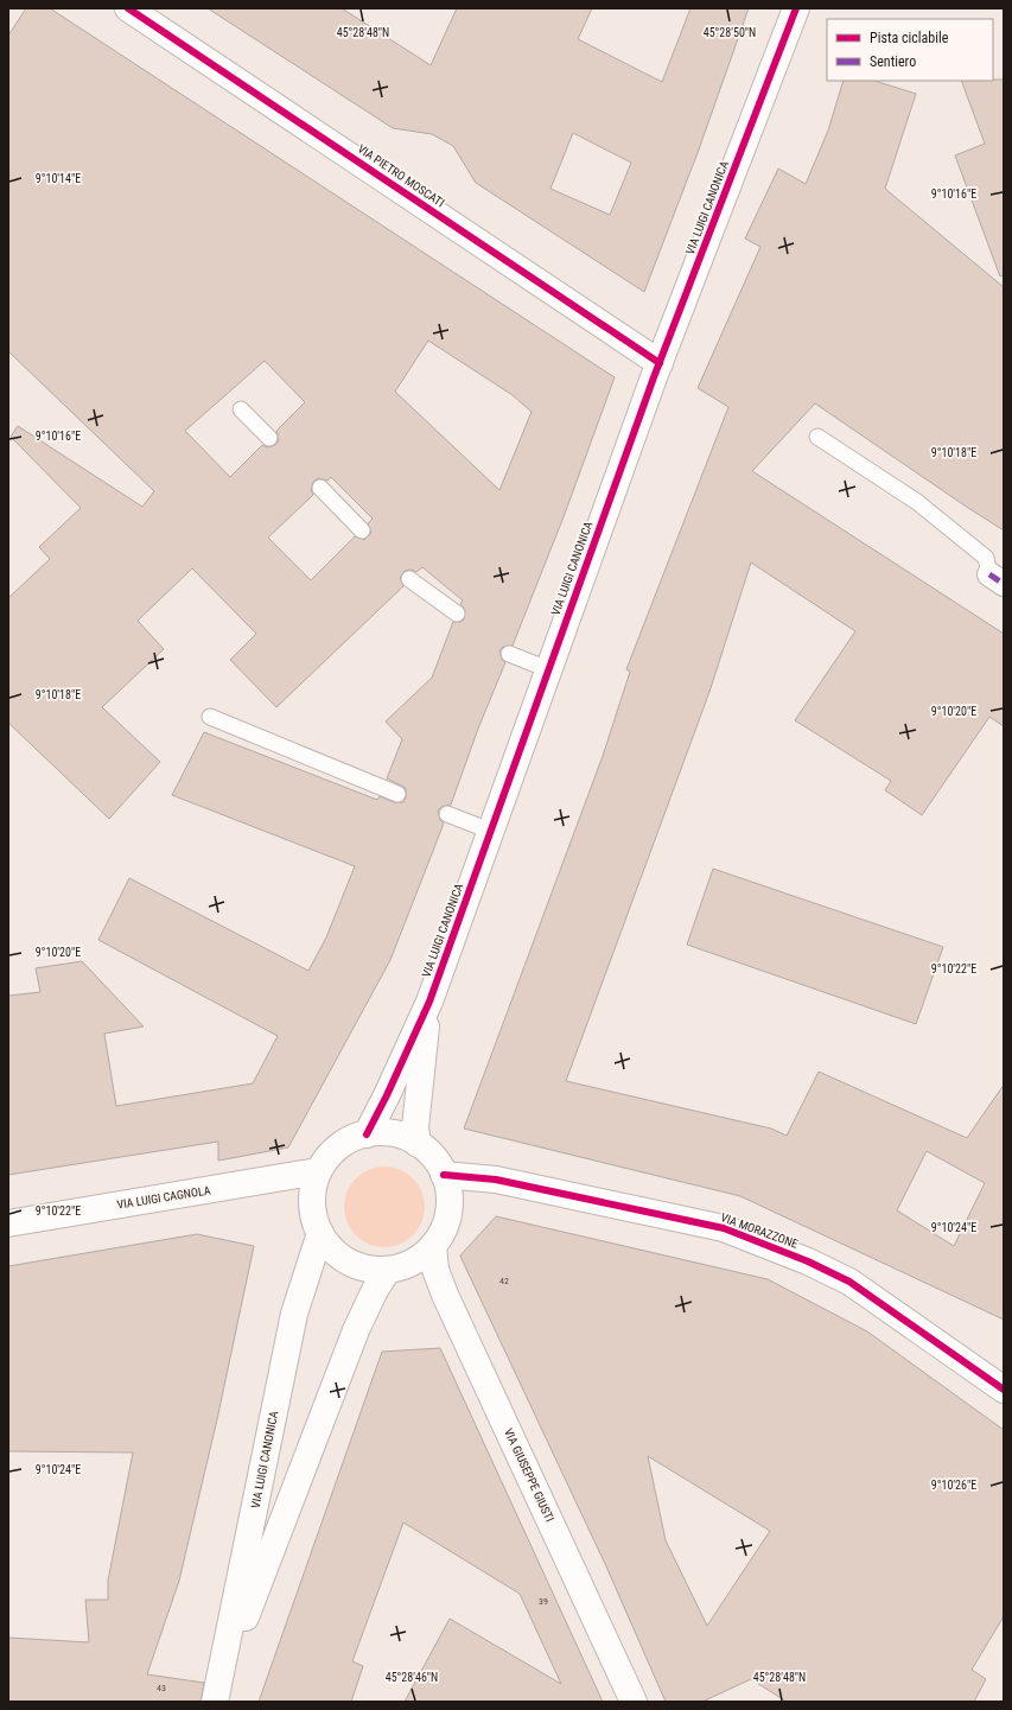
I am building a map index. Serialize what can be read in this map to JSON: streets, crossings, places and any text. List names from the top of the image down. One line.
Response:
{"streets":{"street":["VIA PIETRO MOSCATI","VIA LUIGI CANONICA","VIA LUIGI CAGNOLA","VIA MORAZZONE","VIA GIUSEPPE GIUSTI"]},"crossings":[["VIA PIETRO MOSCATI","VIA LUIGI CANONICA"],["VIA LUIGI CANONICA","VIA LUIGI CAGNOLA"],["VIA LUIGI CANONICA","VIA MORAZZONE"],["VIA LUIGI CANONICA","VIA GIUSEPPE GIUSTI"],["VIA LUIGI CAGNOLA","VIA MORAZZONE"],["VIA LUIGI CAGNOLA","VIA GIUSEPPE GIUSTI"],["VIA MORAZZONE","VIA GIUSEPPE GIUSTI"]],"house_numbers":["42","39","43"],"legend":["Pista ciclabile","Sentiero"],"coordinates":["45°28'48\"N","45°28'50\"N","9°10'14\"E","9°10'16\"E","9°10'18\"E","9°10'20\"E","9°10'22\"E","9°10'24\"E","9°10'26\"E","45°28'46\"N"]}
